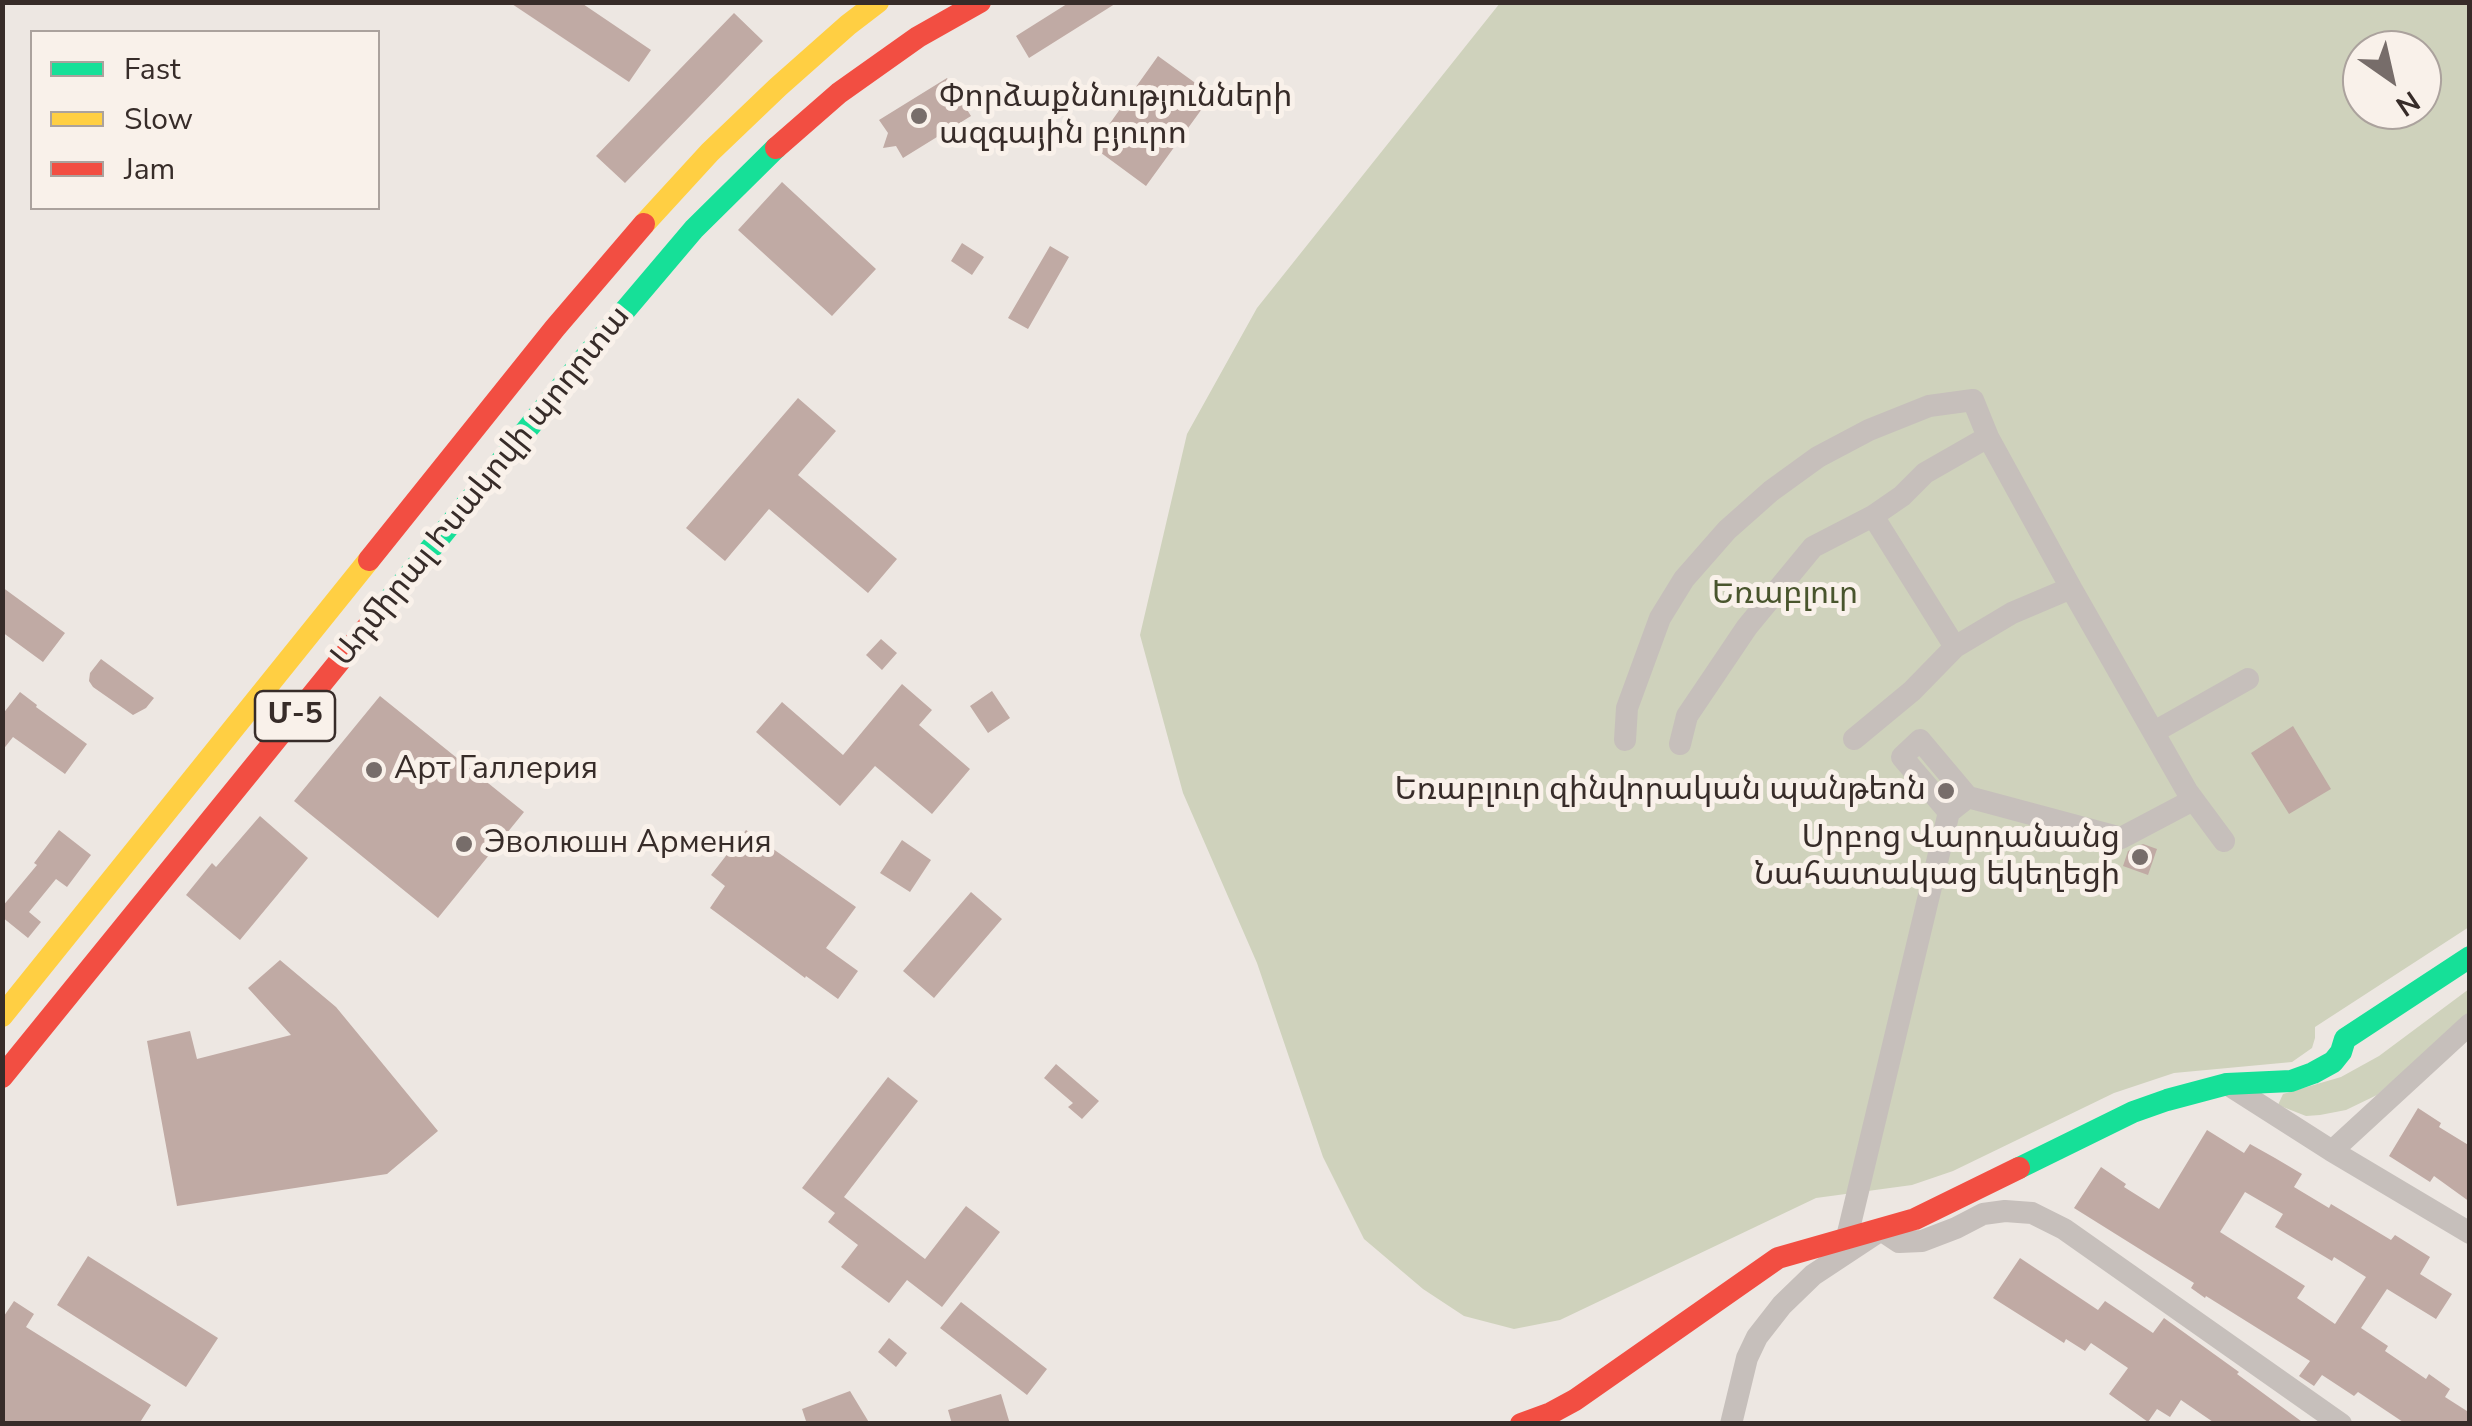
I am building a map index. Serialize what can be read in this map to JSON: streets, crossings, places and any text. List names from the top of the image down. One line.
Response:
{"streets":{"main road":["Ադմիրալ Իսակովի պողոտա","Մ-5"]},"parks":["Եռաբլուր"],"places":["Փորձաքննությունների ազգային բյուրո","Арт Галлерия","Եռաբլուր զինվորական պանթեոն","Эволюшн Армения","Սրբոց Վարդանանց Նահատակաց եկեղեցի"],"legend":["Fast","Slow","Jam"],"north":"bottom right"}
